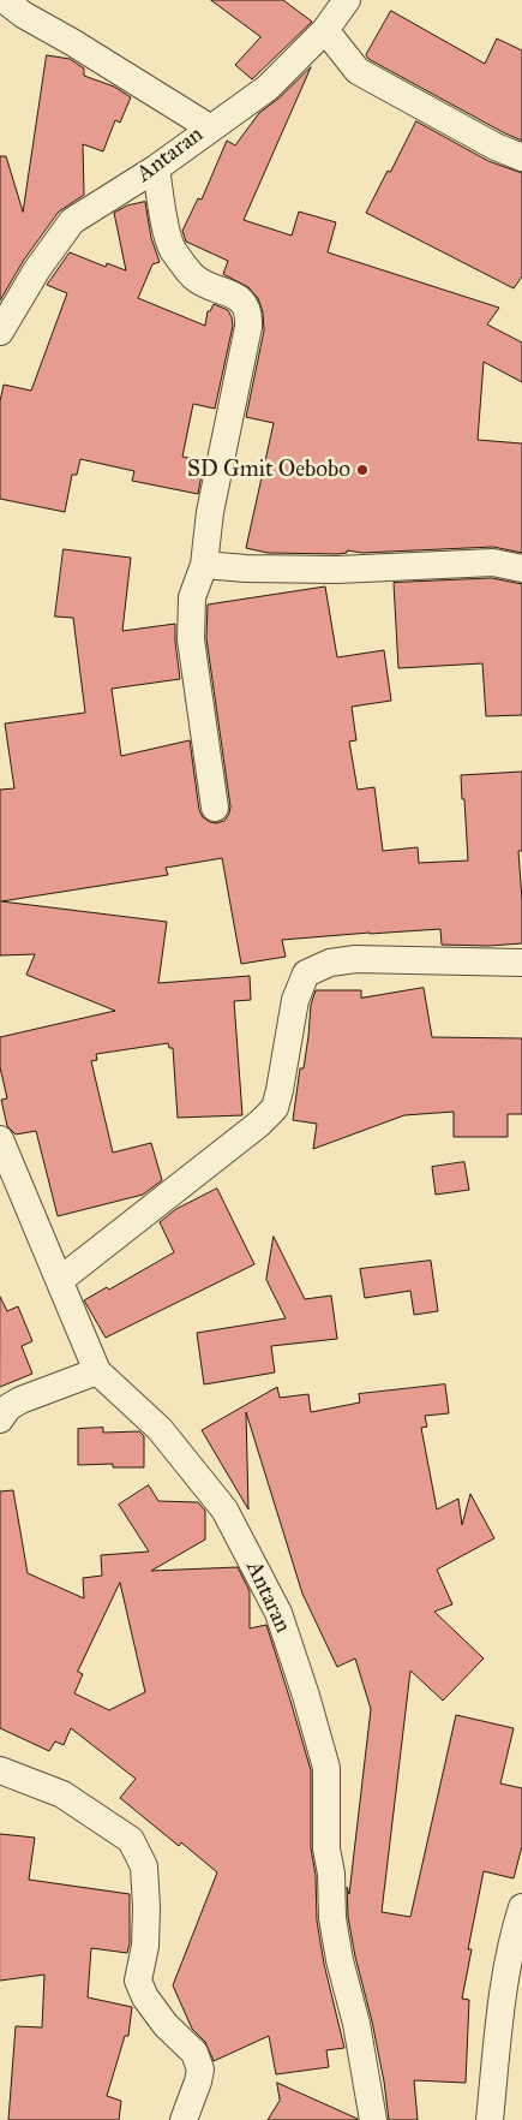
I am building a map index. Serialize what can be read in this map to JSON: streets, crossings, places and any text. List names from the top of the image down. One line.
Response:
{"streets":{"street":["Antaran"]},"places":["SD Gmit Oebobo"]}
